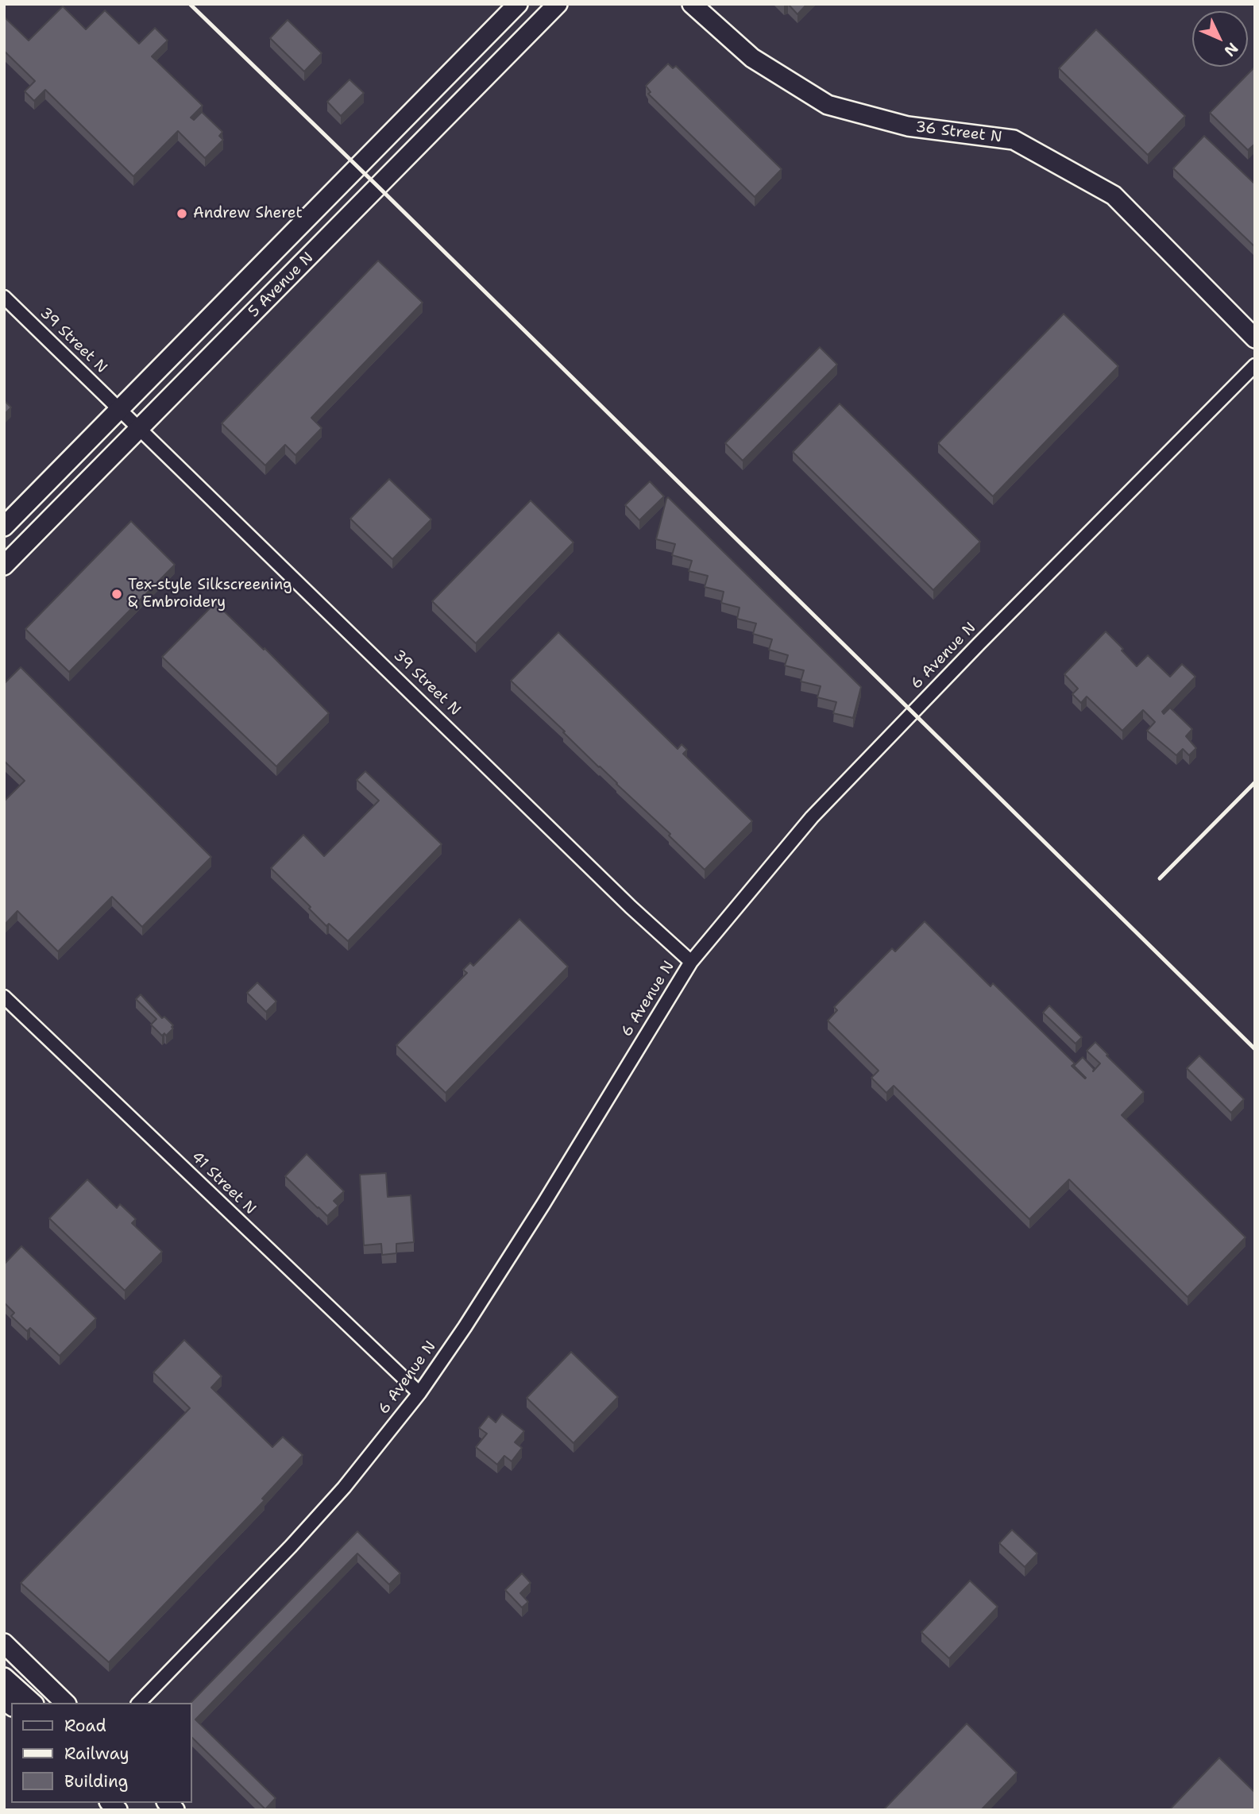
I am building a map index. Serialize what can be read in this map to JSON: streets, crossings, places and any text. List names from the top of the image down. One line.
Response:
{"streets":{"main road":["36 Street N","5 Avenue N"],"street":["39 Street N","6 Avenue N","41 Street N"]},"crossings":[["5 Avenue N","39 Street N"],["39 Street N","6 Avenue N"],["6 Avenue N","41 Street N"]],"places":["Andrew Sheret","Tex-style Silkscreening & Embroidery"],"legend":["Road","Railway","Building"],"north":"bottom right"}
